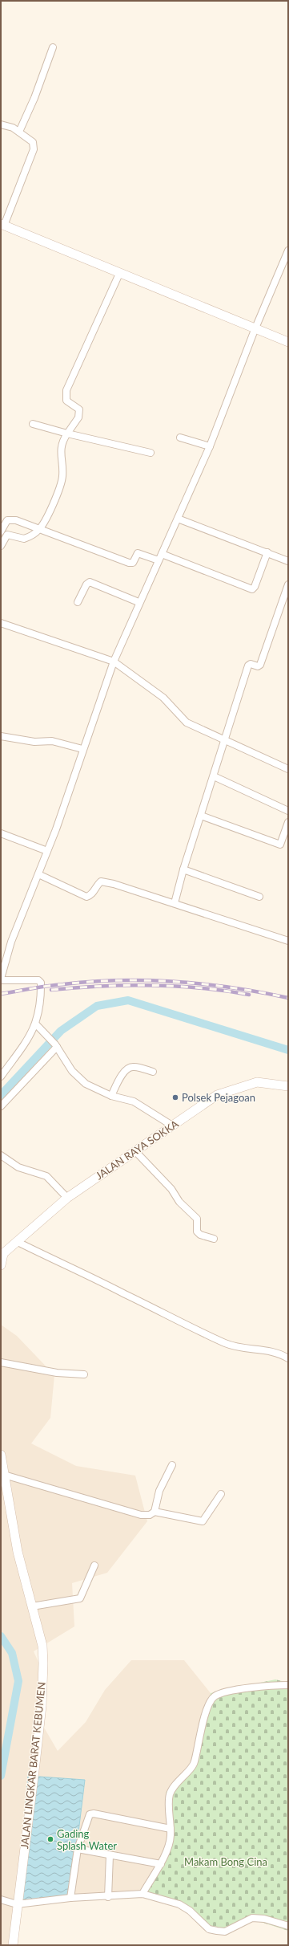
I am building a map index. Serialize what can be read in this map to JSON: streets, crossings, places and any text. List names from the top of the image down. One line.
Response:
{"streets":{"main road":["JALAN RAYA SOKKA","JALAN LINGKAR BARAT KEBUMEN"]},"parks":["Makam Bong Cina"],"places":["Polsek Pejagoan","Gading Splash Water"]}
